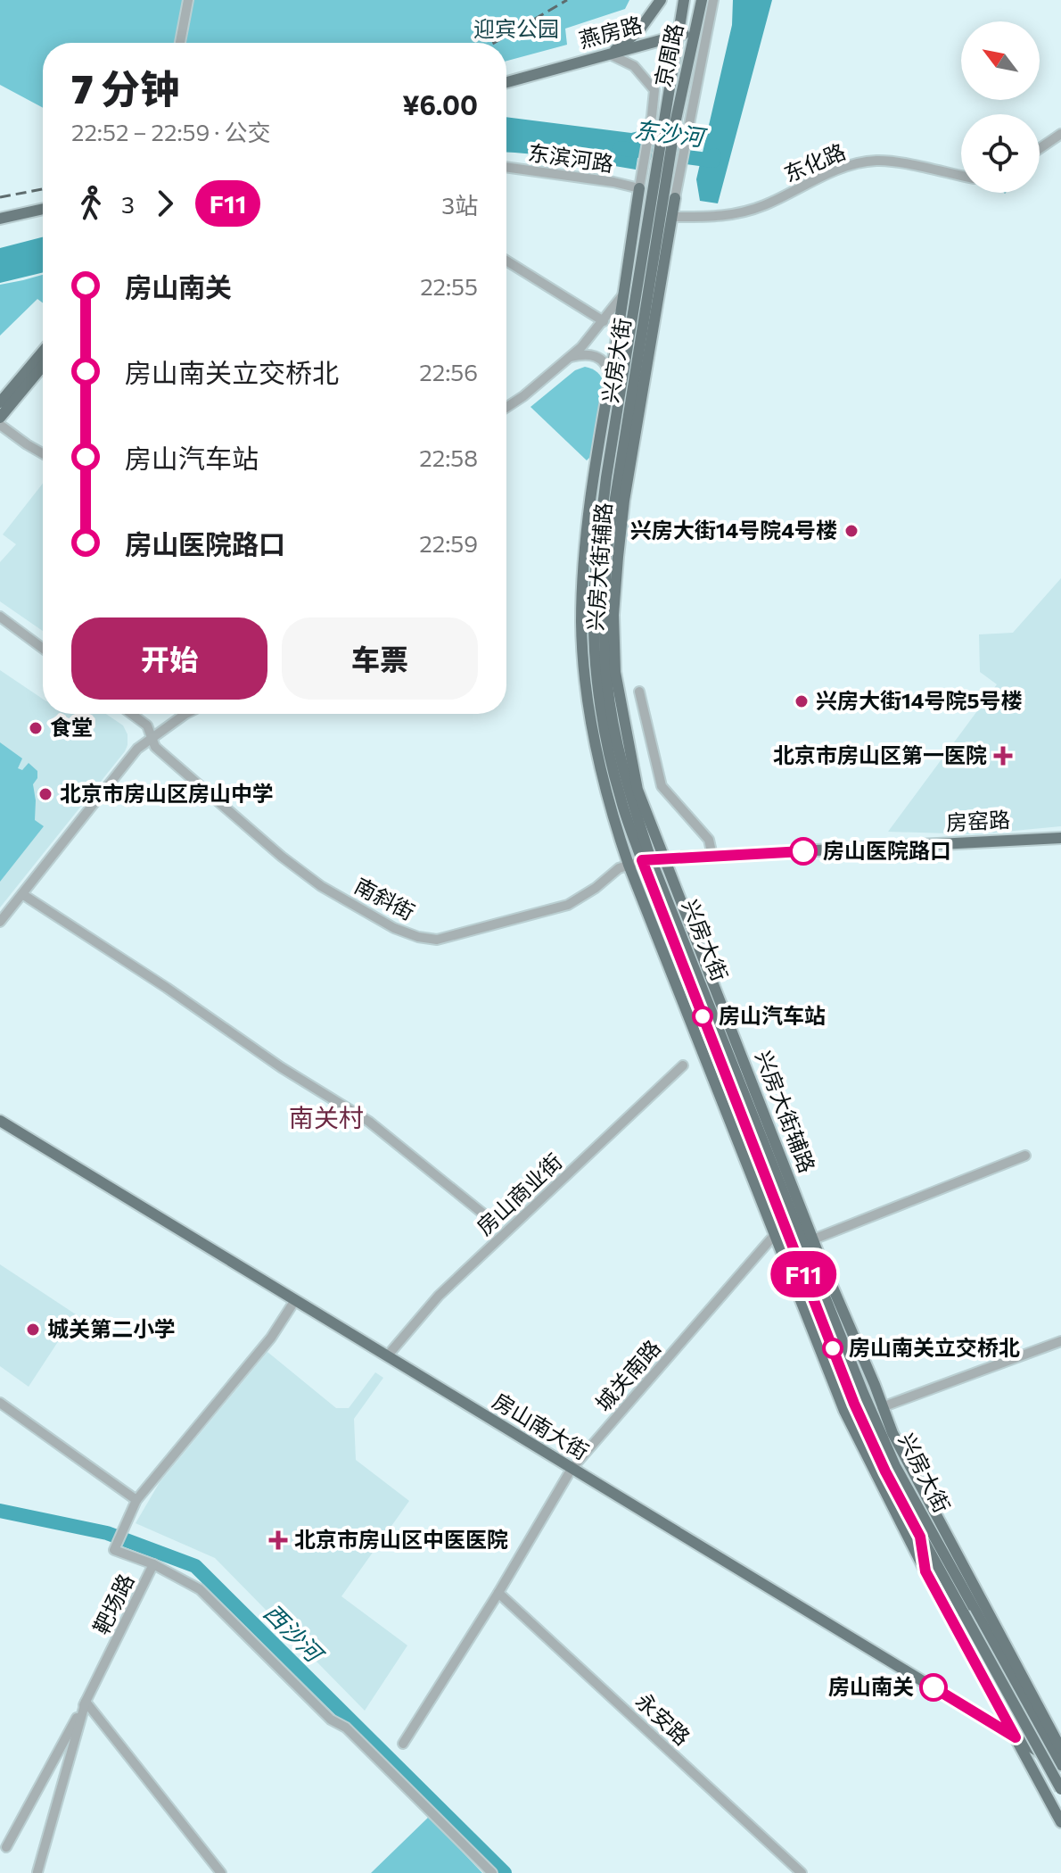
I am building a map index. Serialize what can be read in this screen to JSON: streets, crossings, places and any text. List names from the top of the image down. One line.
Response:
{"streets":{"main road":["燕房路","京周路","兴房大街","兴房大街辅路","房窑路","房山南大街"],"street":["东滨河路","东化路","南斜街","房山商业街","城关南路","靶场路","永安路"]},"crossings":[["燕房路","京周路"],["东滨河路","兴房大街"],["东化路","兴房大街辅路"],["兴房大街","兴房大街辅路"],["兴房大街","房窑路"],["兴房大街","南斜街"],["兴房大街","城关南路"],["兴房大街","房山南大街"],["兴房大街辅路","房窑路"],["兴房大街辅路","南斜街"],["房窑路","南斜街"],["房山商业街","房山南大街"],["城关南路","房山南大街"],["城关南路","永安路"],["房山南大街","靶场路"]],"districts":["南关村"],"water":["东沙河","西沙河"],"parks":["迎宾公园"],"places":{"other":["兴房大街14号院4号楼","兴房大街14号院5号楼","食堂","北京市房山区房山中学","房山医院路口","房山汽车站","城关第二小学","房山南关立交桥北","房山南关"],"health":["北京市房山区第一医院","北京市房山区中医医院"]},"lines":["bus line F11"],"north":"top left","page":{"on_map":"F11","heading":["7 分钟","22:52 – 22:59 · 公交","¥6.00"],"legs":["3","F11","3站"],"list":[{"name":"房山南关","value":"22:55"},{"name":"房山南关立交桥北","value":"22:56"},{"name":"房山汽车站","value":"22:58"},{"name":"房山医院路口","value":"22:59"}],"buttons":["开始","车票"]}}
